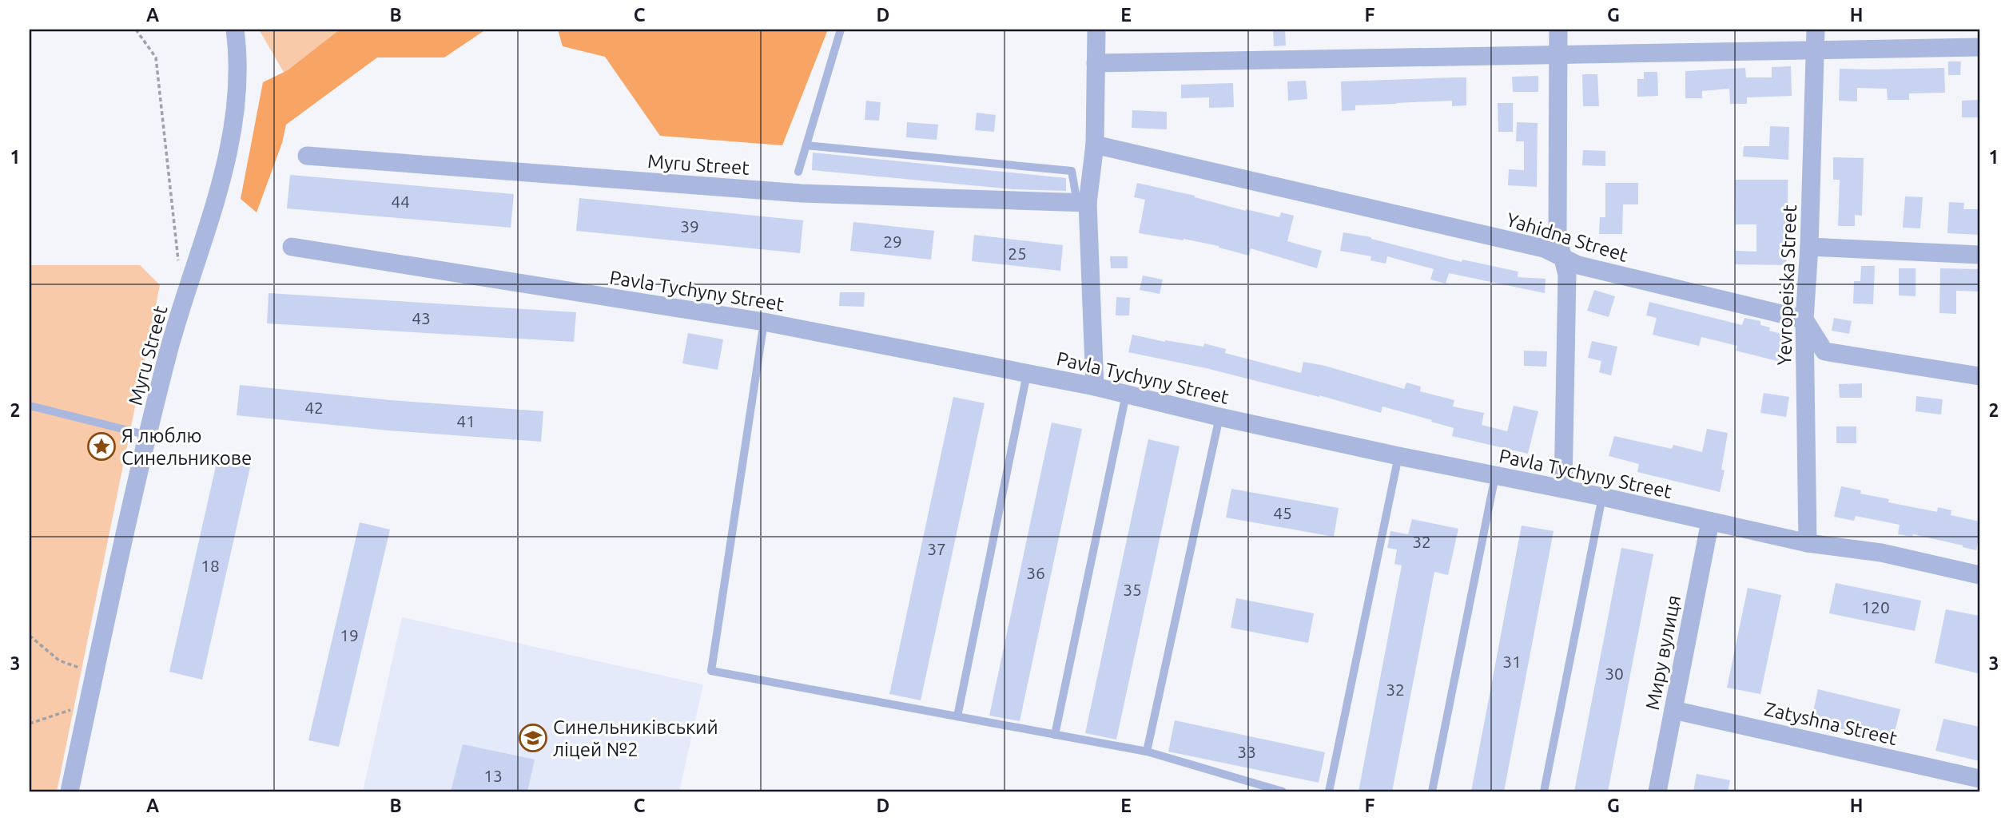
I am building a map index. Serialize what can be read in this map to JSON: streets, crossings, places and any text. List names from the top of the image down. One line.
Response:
{"streets":{"street":["Myru Street","Yahidna Street","Yevropeiska Street","Pavla Tychyny Street","Миру вулиця","Zatyshna Street"]},"crossings":[["Yahidna Street","Yevropeiska Street"],["Yevropeiska Street","Pavla Tychyny Street"],["Pavla Tychyny Street","Миру вулиця"],["Миру вулиця","Zatyshna Street"]],"places":{"place":["Я люблю Синельникове"],"school or university":["Синельниківський ліцей №2"]},"house_numbers":["44","39","29","25","43","42","41","45","32","37","18","36","35","120","19","31","30","32","33","13"],"grid":{"columns":["A","B","C","D","E","F","G","H"],"rows":["1","2","3"]}}
